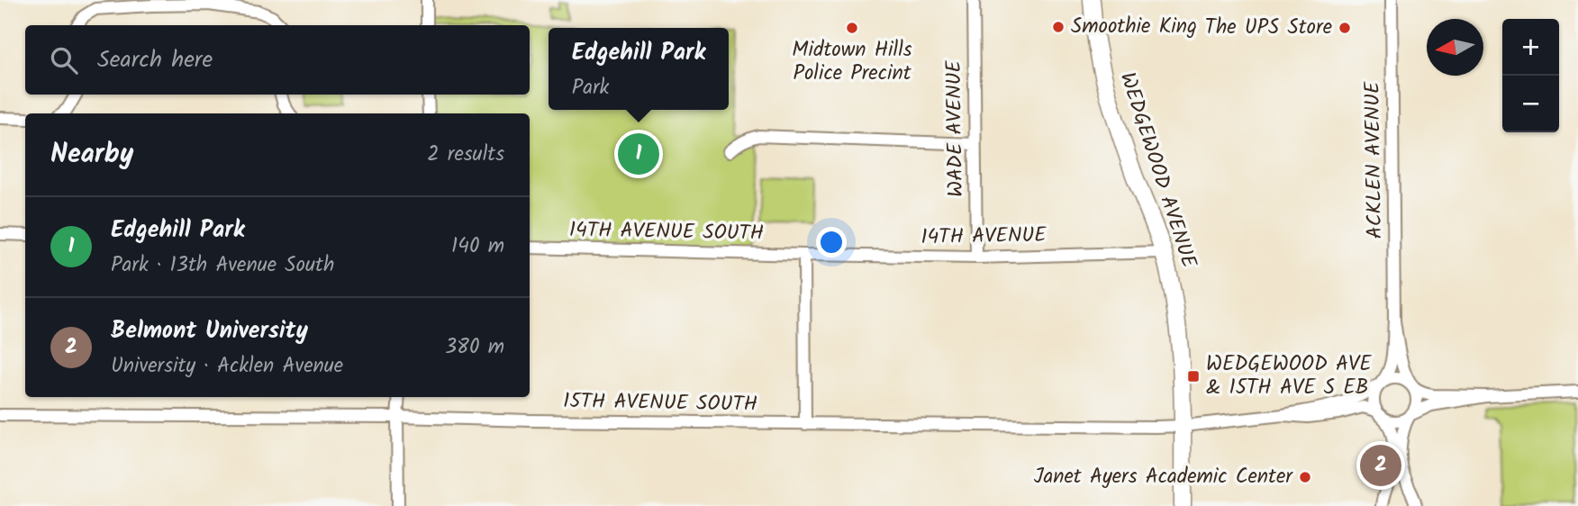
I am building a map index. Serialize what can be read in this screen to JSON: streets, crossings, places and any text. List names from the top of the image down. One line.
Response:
{"streets":{"main road":["WEDGEWOOD AVENUE"],"street":["WADE AVENUE","ACKLEN AVENUE","14TH AVENUE SOUTH","14TH AVENUE","15TH AVENUE SOUTH"]},"crossings":[["WADE AVENUE","14TH AVENUE"],["ACKLEN AVENUE","15TH AVENUE SOUTH"],["WEDGEWOOD AVENUE","14TH AVENUE"],["WEDGEWOOD AVENUE","15TH AVENUE SOUTH"],["14TH AVENUE SOUTH","14TH AVENUE"]],"places":{"other":["Smoothie King","Midtown Hills Police Precint","The UPS Store","Janet Ayers Academic Center"],"transit":["WEDGEWOOD AVE & 15TH AVE S EB"]},"north":"left","page":{"map_buttons":["+","−"],"search":"Search here","popup":["Edgehill Park","Park"],"heading":["Nearby","2 results"],"pins":["1","2"],"list":[{"mark":"1","name":"Edgehill Park","note":"Park · 13th Avenue South","value":"140 m"},{"mark":"2","name":"Belmont University","note":"University · Acklen Avenue","value":"380 m"}]}}
